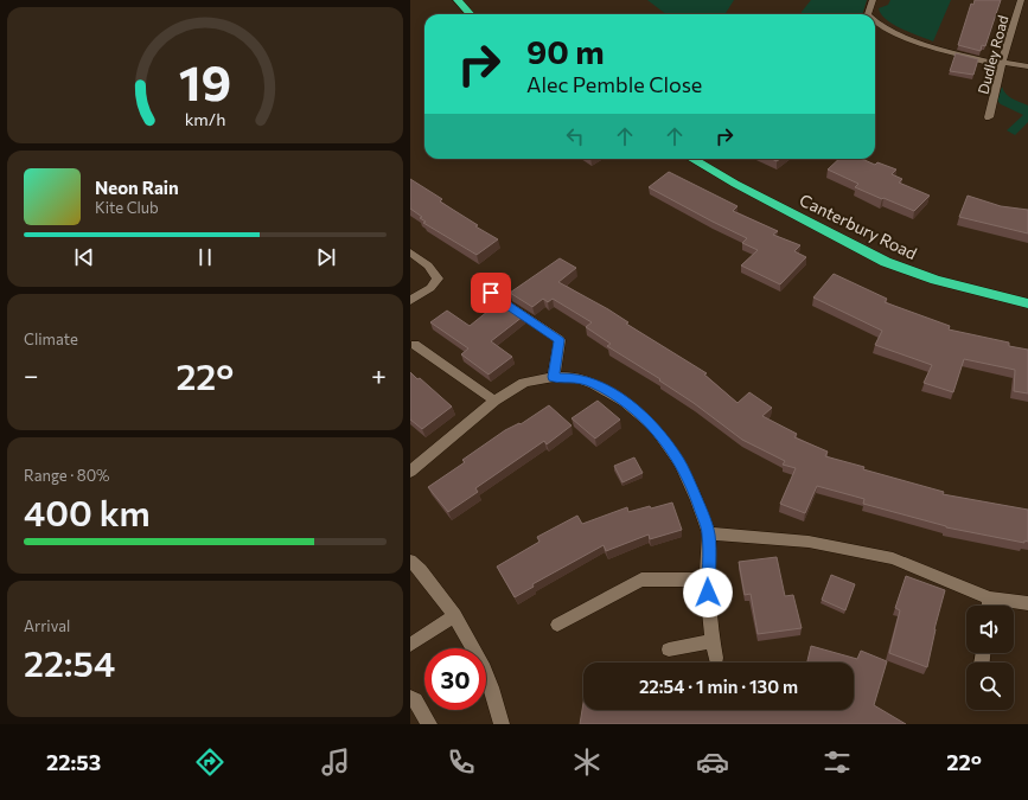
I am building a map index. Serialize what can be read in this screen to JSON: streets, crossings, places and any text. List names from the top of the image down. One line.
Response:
{"streets":{"highway":["Canterbury Road"],"street":["Dudley Road"]},"page":{"turn":["90 m","Alec Pemble Close"],"song":["Neon Rain","Kite Club"],"tile":["Climate",["Range · 80%","400 km"],["Arrival","22:54"]],"heat":["−","22°","+"],"limit":"30","trip":"22:54 · 1 min · 130 m","tabs":["22:53","22°"],"gauge":["19","km/h"]}}
